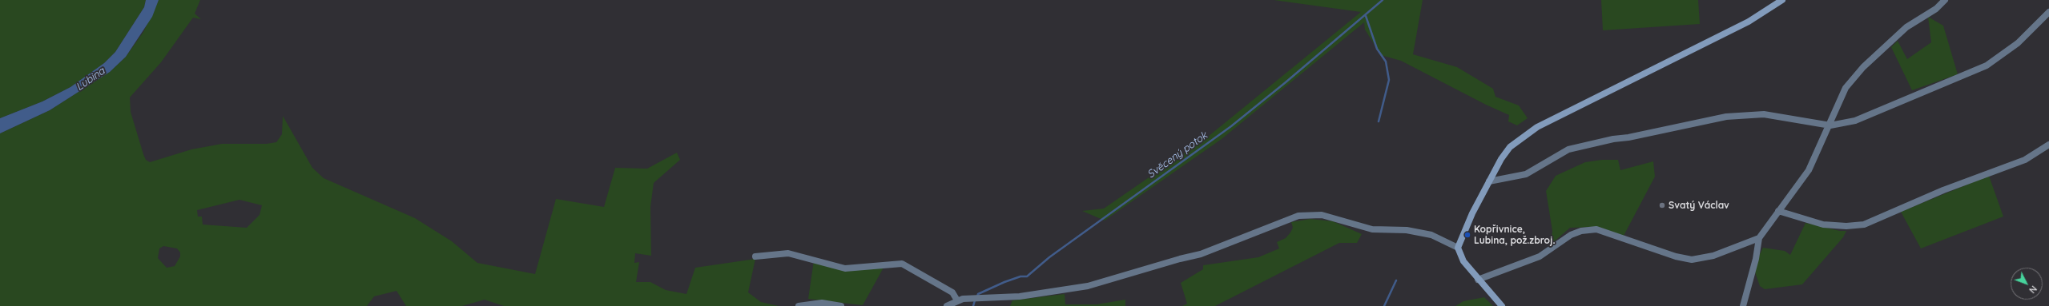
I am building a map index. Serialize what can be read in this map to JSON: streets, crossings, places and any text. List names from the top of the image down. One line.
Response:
{"water":["Lubina","Svěcený potok"],"places":["Svatý Václav","Kopřivnice, Lubina, pož.zbroj."],"north":"bottom right"}
